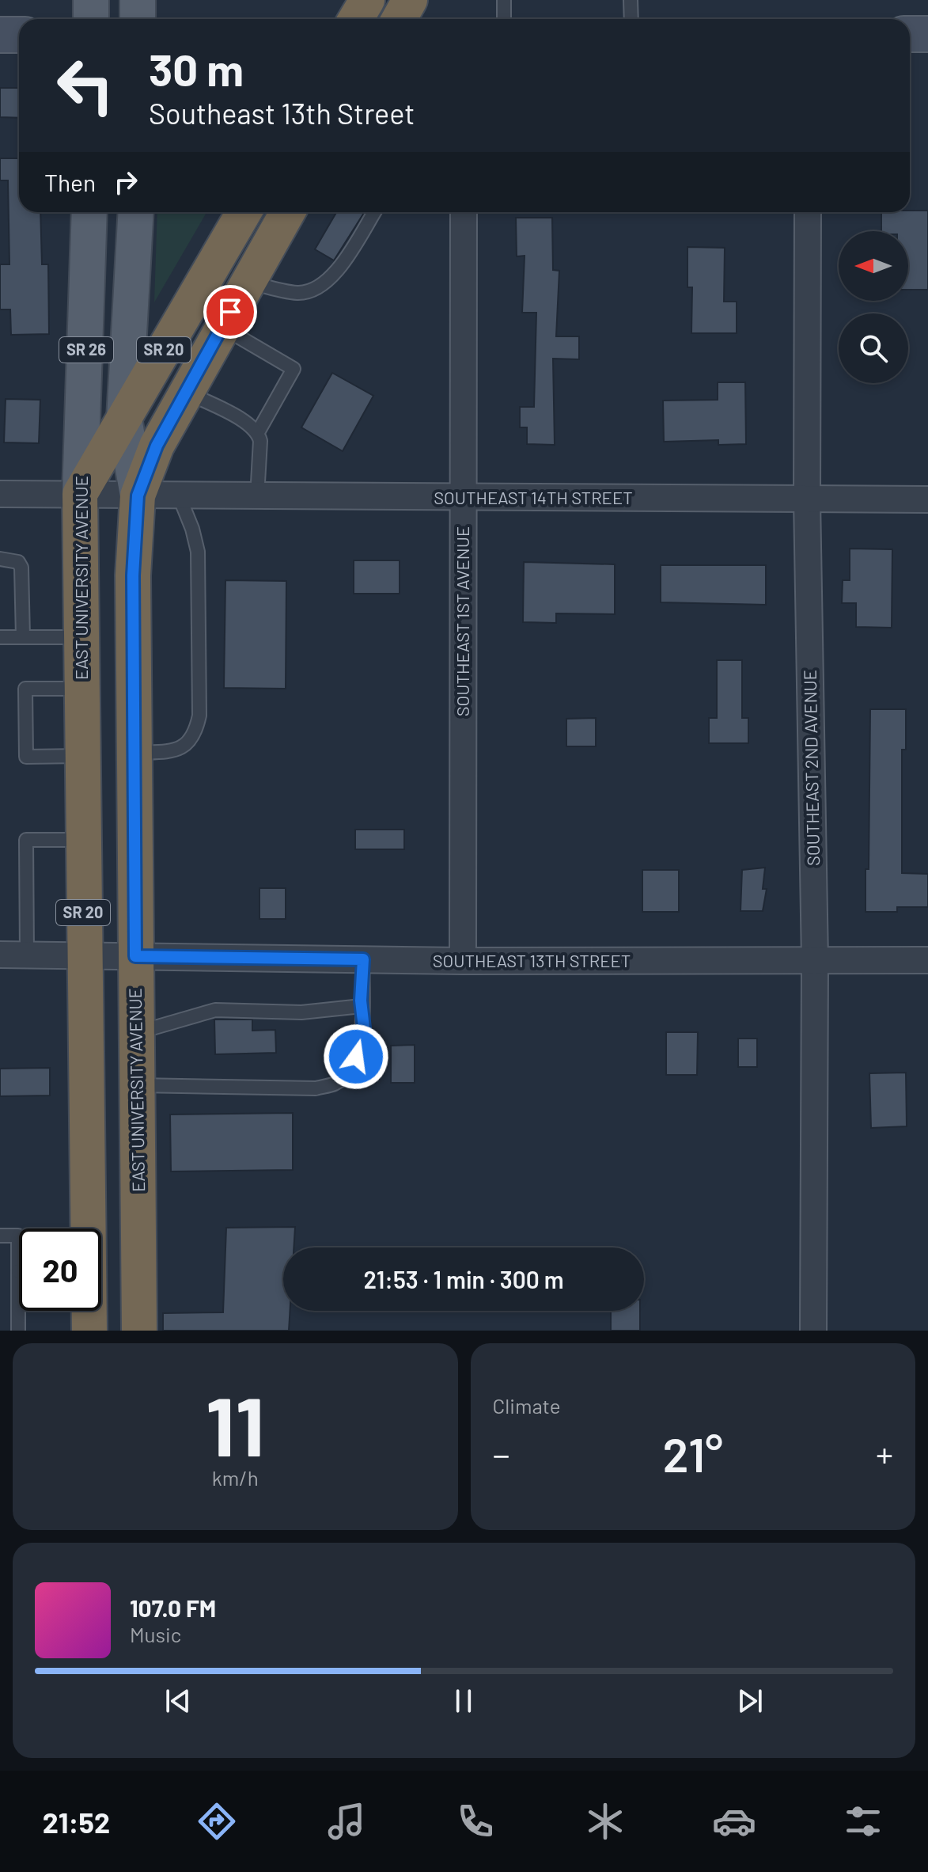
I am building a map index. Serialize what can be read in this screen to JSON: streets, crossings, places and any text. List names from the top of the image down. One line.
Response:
{"streets":{"highway":["SR 20","EAST UNIVERSITY AVENUE"],"main road":["SR 26"],"street":["SOUTHEAST 14TH STREET","SOUTHEAST 1ST AVENUE","SOUTHEAST 2ND AVENUE","SOUTHEAST 13TH STREET"]},"crossings":[["SR 20","SOUTHEAST 14TH STREET"],["SR 20","EAST UNIVERSITY AVENUE"],["SOUTHEAST 14TH STREET","EAST UNIVERSITY AVENUE"],["SOUTHEAST 14TH STREET","SOUTHEAST 1ST AVENUE"],["SOUTHEAST 14TH STREET","SOUTHEAST 2ND AVENUE"],["EAST UNIVERSITY AVENUE","SOUTHEAST 13TH STREET"],["SOUTHEAST 1ST AVENUE","SOUTHEAST 13TH STREET"],["SOUTHEAST 2ND AVENUE","SOUTHEAST 13TH STREET"]],"north":"left","page":{"turn":["30 m","Southeast 13th Street"],"then":"Then","limit":"20","trip":"21:53 · 1 min · 300 m","tile":[["11","km/h"],"Climate"],"heat":["−","21°","+"],"song":["107.0 FM","Music"],"tabs":"21:52"}}
